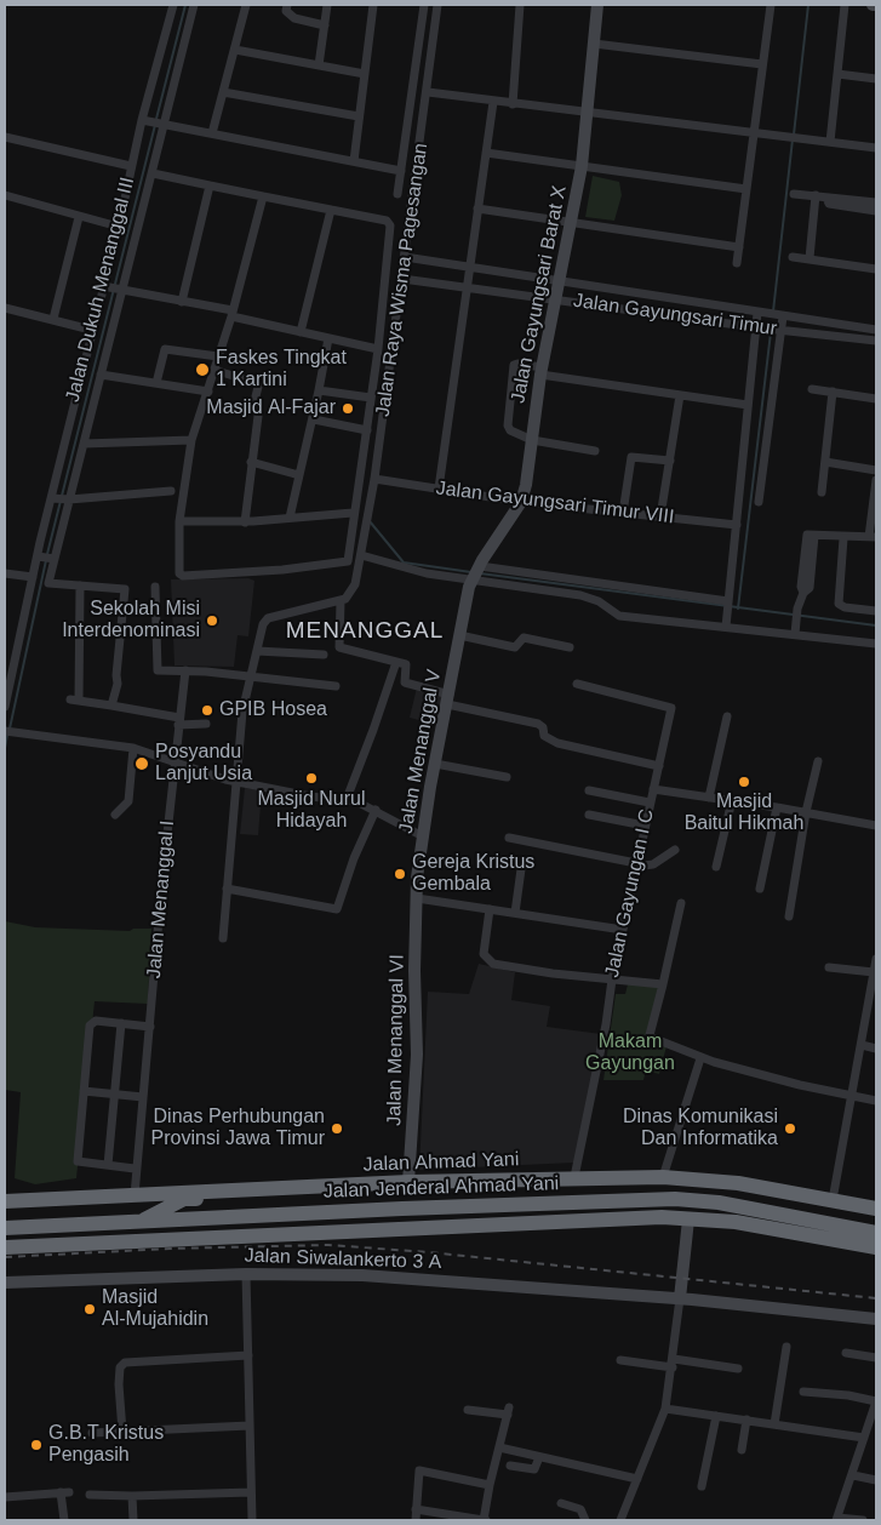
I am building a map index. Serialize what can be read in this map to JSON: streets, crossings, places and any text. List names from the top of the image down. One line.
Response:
{"streets":{"highway":["Jalan Ahmad Yani","Jalan Jenderal Ahmad Yani"],"street":["Jalan Raya Wisma Pagesangan","Jalan Dukuh Menanggal III","Jalan Gayungsari Barat X","Jalan Gayungsari Timur","Jalan Gayungsari Timur VIII","Jalan Menanggal V","Jalan Gayungan I C","Jalan Menanggal I","Jalan Menanggal VI","Jalan Siwalankerto 3 A"]},"crossings":[["Jalan Raya Wisma Pagesangan","Jalan Gayungsari Timur"],["Jalan Raya Wisma Pagesangan","Jalan Gayungsari Timur VIII"],["Jalan Gayungsari Barat X","Jalan Gayungsari Timur"],["Jalan Gayungsari Barat X","Jalan Gayungsari Timur VIII"],["Jalan Gayungsari Barat X","Jalan Menanggal V"],["Jalan Menanggal V","Jalan Menanggal VI"],["Jalan Gayungan I C","Jalan Ahmad Yani"],["Jalan Menanggal I","Jalan Ahmad Yani"],["Jalan Menanggal VI","Jalan Ahmad Yani"]],"districts":["MENANGGAL"],"parks":["Makam Gayungan"],"places":["Faskes Tingkat 1 Kartini","Masjid Al-Fajar","Sekolah Misi Interdenominasi","GPIB Hosea","Posyandu Lanjut Usia","Masjid Nurul Hidayah","Masjid Baitul Hikmah","Gereja Kristus Gembala","Dinas Perhubungan Provinsi Jawa Timur","Dinas Komunikasi Dan Informatika","Masjid Al-Mujahidin","G.B.T Kristus Pengasih"]}
